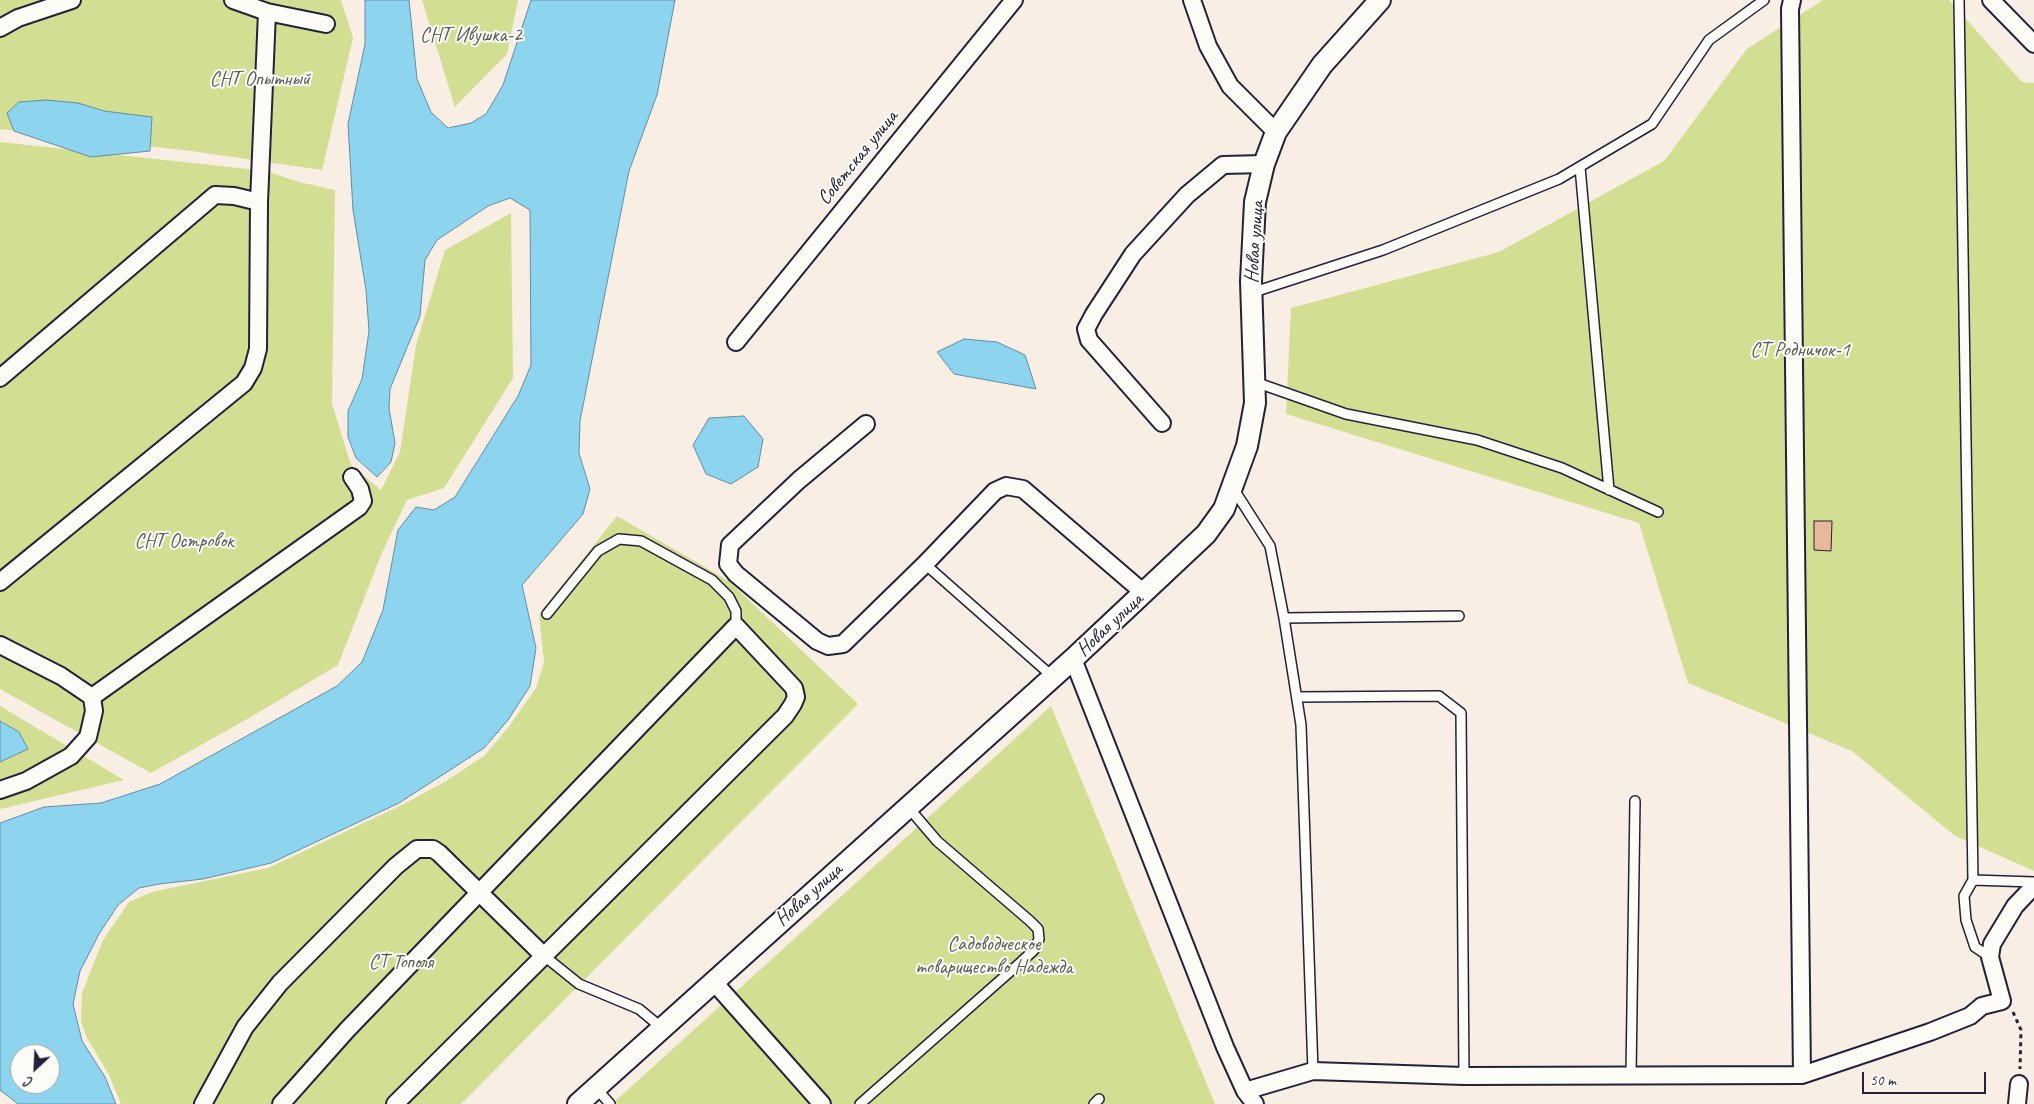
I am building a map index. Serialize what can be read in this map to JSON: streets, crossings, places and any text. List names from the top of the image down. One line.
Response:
{"streets":{"street":["Советская улица","Новая улица"]},"parks":["СНТ Ивушка-2","СНТ Опытный","СТ Родничок-1","СНТ Островок","Садоводческое товарищество Надежда","СТ Тополя"],"scale_bar":"50 m","north":"bottom left"}
